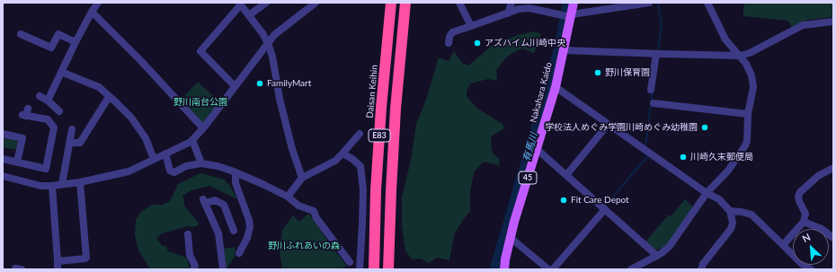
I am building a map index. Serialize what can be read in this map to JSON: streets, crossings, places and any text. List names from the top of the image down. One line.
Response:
{"streets":{"highway":["Daisan Keihin","E83"],"main road":["Nakahara Kaido","45"]},"water":["有馬川"],"parks":["野川南台公園","野川ふれあいの森"],"places":["アズハイム川崎中央","野川保育園","FamilyMart","学校法人めぐみ学園川崎めぐみ幼稚園","川崎久末郵便局","Fit Care Depot"],"north":"top left"}
